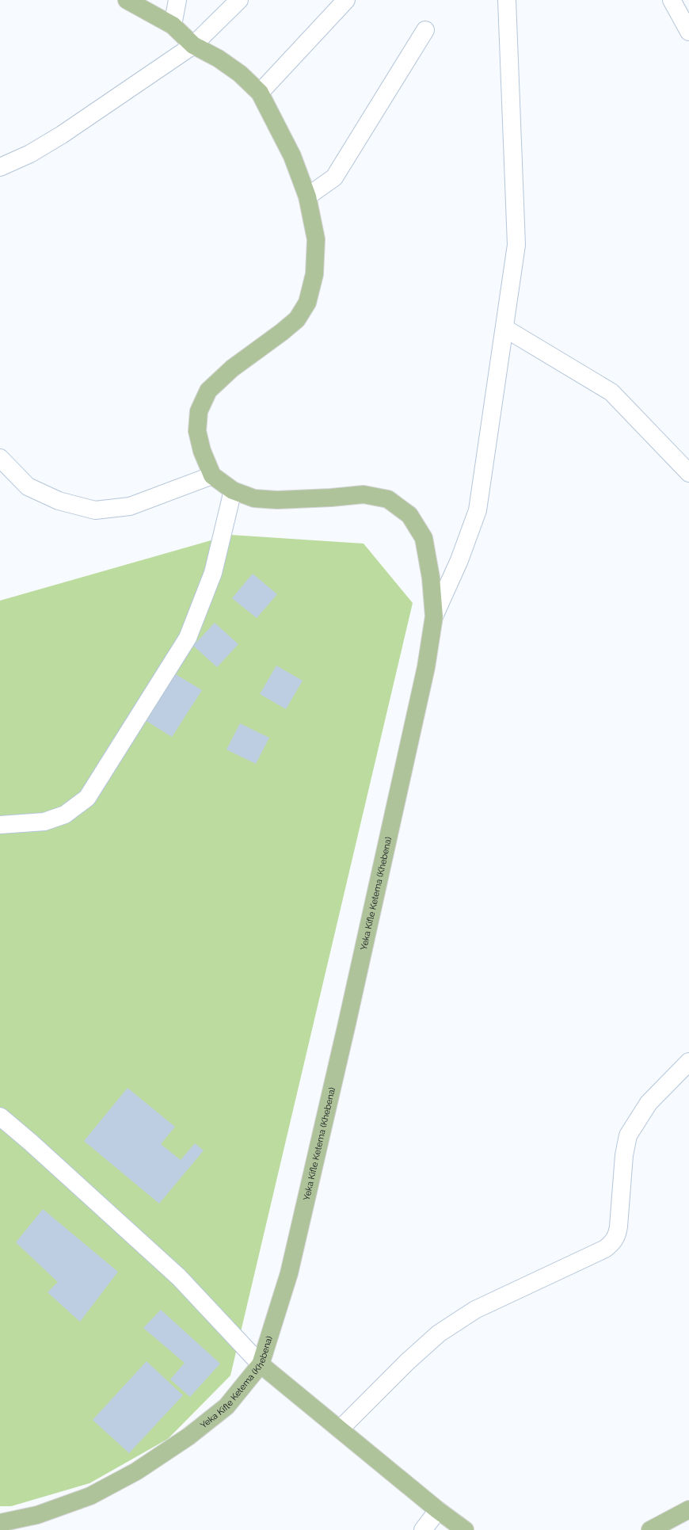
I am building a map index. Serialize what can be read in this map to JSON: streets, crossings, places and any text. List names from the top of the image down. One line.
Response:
{"streets":{"main road":["Yeka Kifle Ketema (Khebena)"]}}
